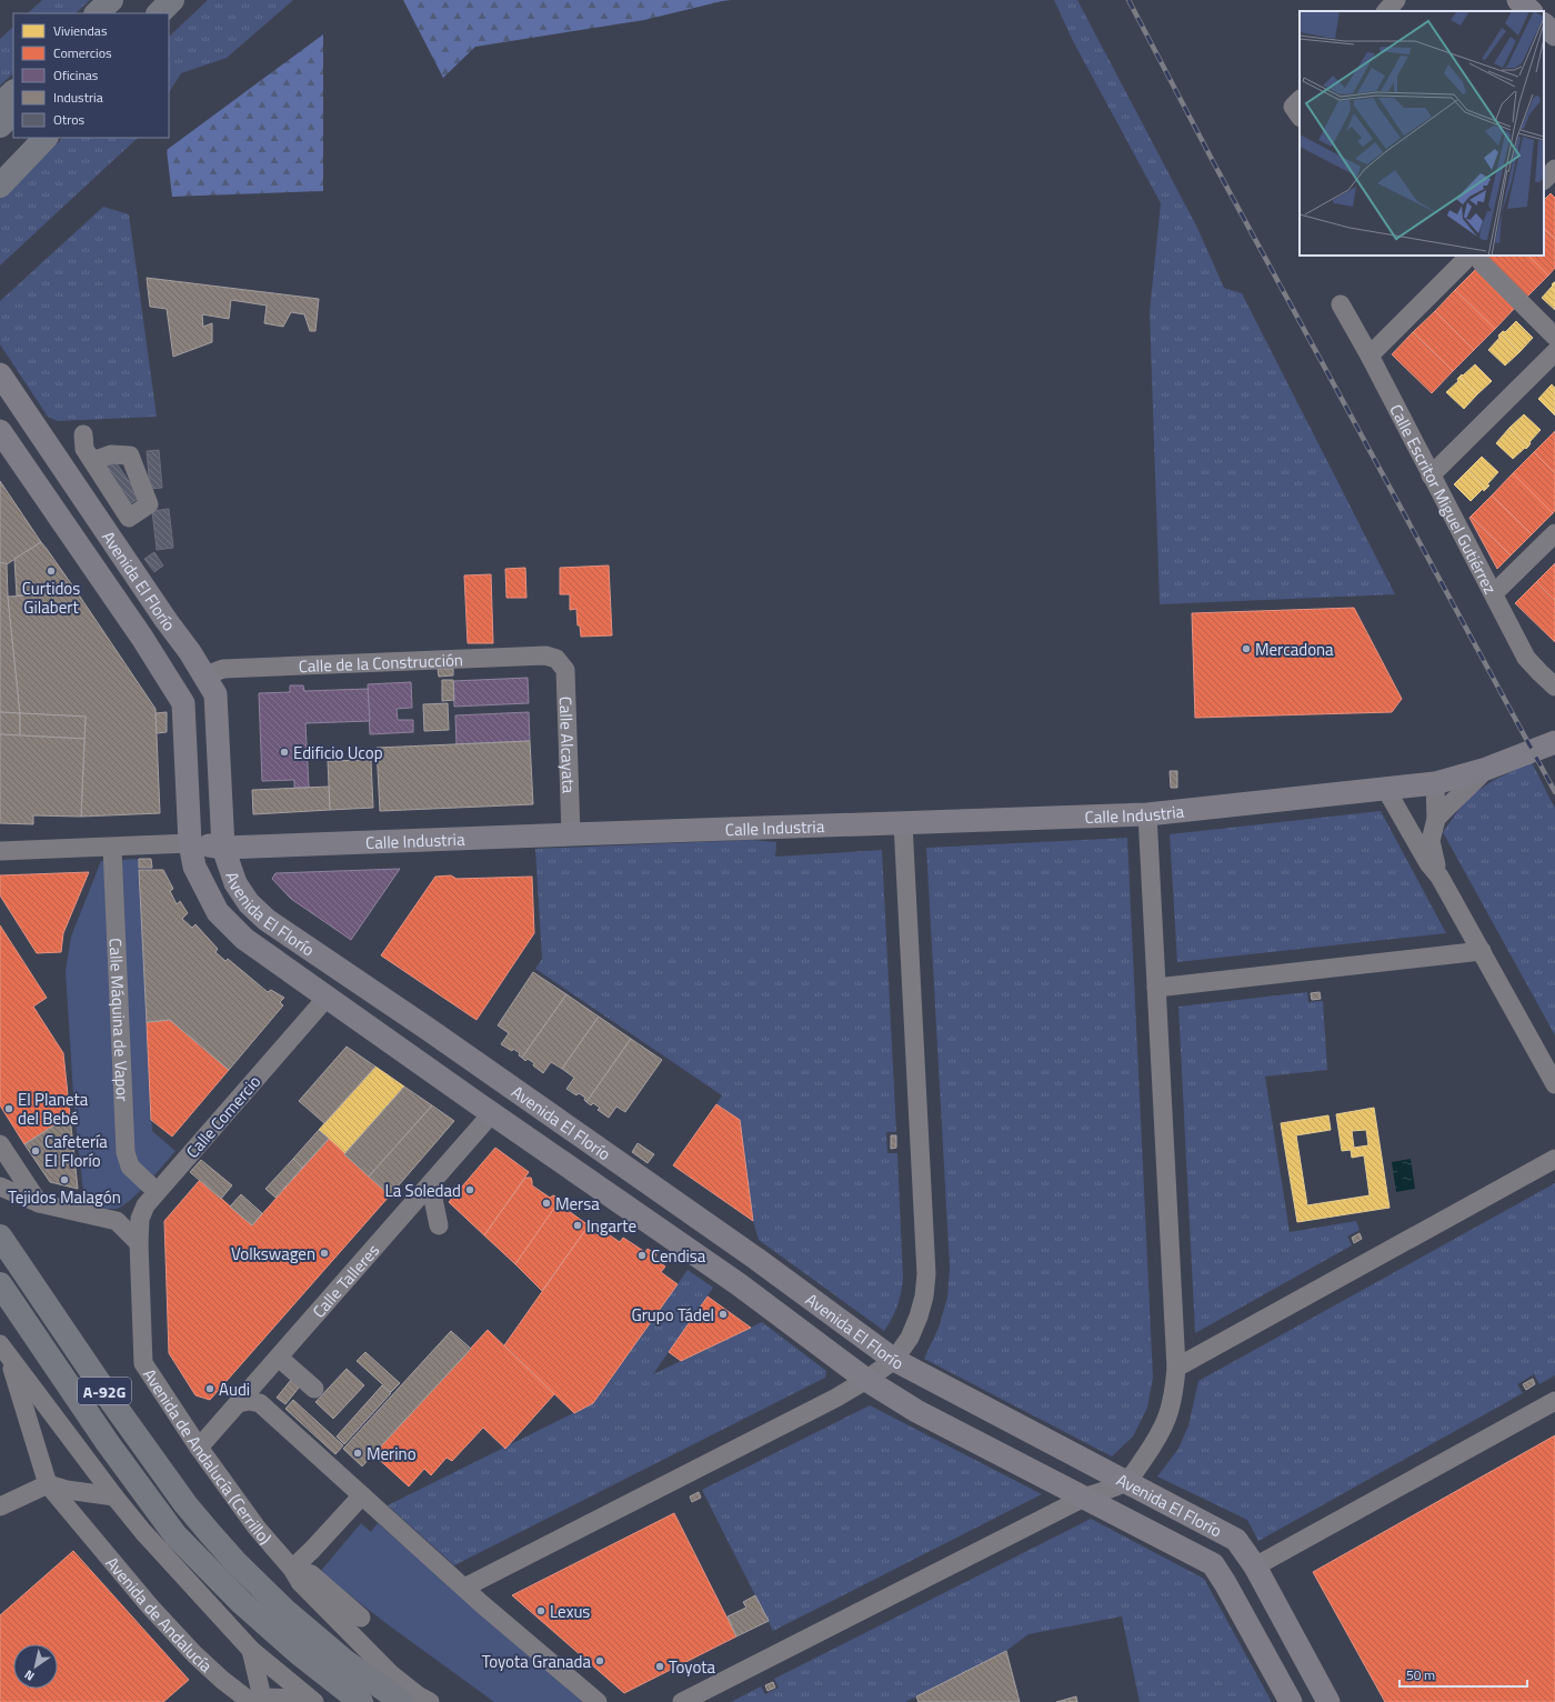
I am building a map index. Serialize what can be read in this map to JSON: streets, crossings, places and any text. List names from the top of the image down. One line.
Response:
{"streets":{"highway":["A-92G"],"main road":["Avenida El Florío","Calle Industria"],"street":["Calle Escritor Miguel Gutiérrez","Calle de la Construcción","Calle Alcayata","Calle Máquina de Vapor","Calle Comercio","Calle Talleres","Avenida de Andalucía (Cerrillo)","Avenida de Andalucía"]},"crossings":[["Avenida El Florío","Calle de la Construcción"],["Avenida El Florío","Calle Industria"],["Avenida El Florío","Calle Comercio"],["Avenida El Florío","Calle Talleres"],["Calle de la Construcción","Calle Alcayata"],["Calle Alcayata","Calle Industria"],["Calle Industria","Calle Máquina de Vapor"],["Calle Comercio","Avenida de Andalucía (Cerrillo)"],["Calle Talleres","Avenida de Andalucía (Cerrillo)"]],"places":["Curtidos Gilabert","Mercadona","Edificio Ucop","El Planeta del Bebé","Cafetería El Florío","Tejidos Malagón","La Soledad","Mersa","Ingarte","Volkswagen","Cendisa","Grupo Tádel","Audi","Merino","Lexus","Toyota Granada","Toyota"],"legend":["Viviendas","Comercios","Oficinas","Industria","Otros"],"scale_bar":"50 m","north":"bottom left"}
